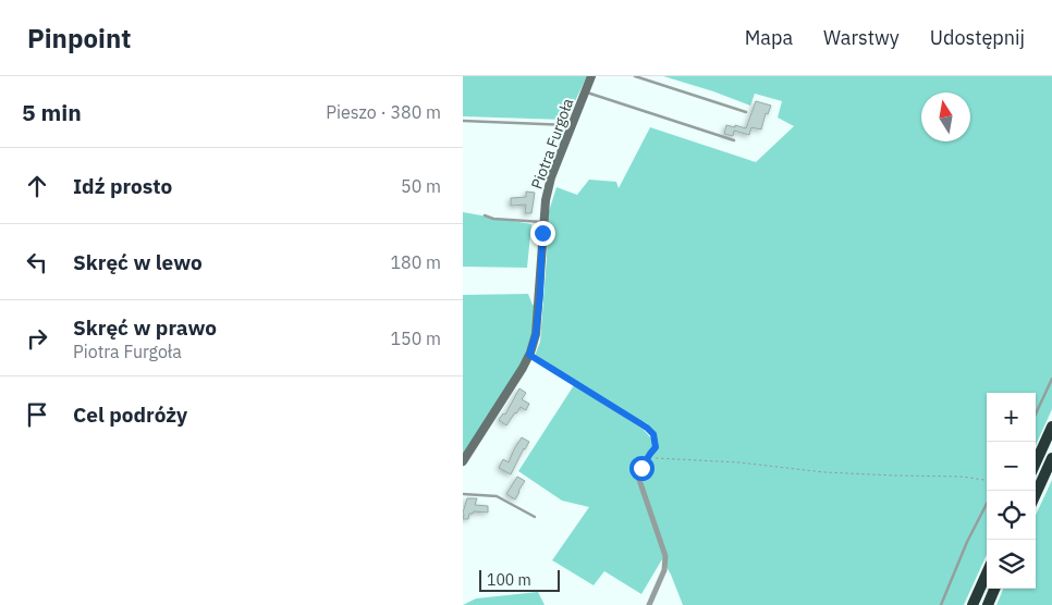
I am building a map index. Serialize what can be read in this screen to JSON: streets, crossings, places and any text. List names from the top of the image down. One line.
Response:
{"streets":{"street":["Piotra Furgoła"]},"scale_bar":"100 m","north":"top","page":{"header":"Pinpoint","nav":["Mapa","Warstwy","Udostępnij"],"heading":["5 min","Pieszo · 380 m"],"list":[["Idź prosto","50 m"],["Skręć w lewo","180 m"],["Skręć w prawo","Piotra Furgoła","150 m"],"Cel podróży"],"map_buttons":["+","−"],"scale":"100 m"}}
